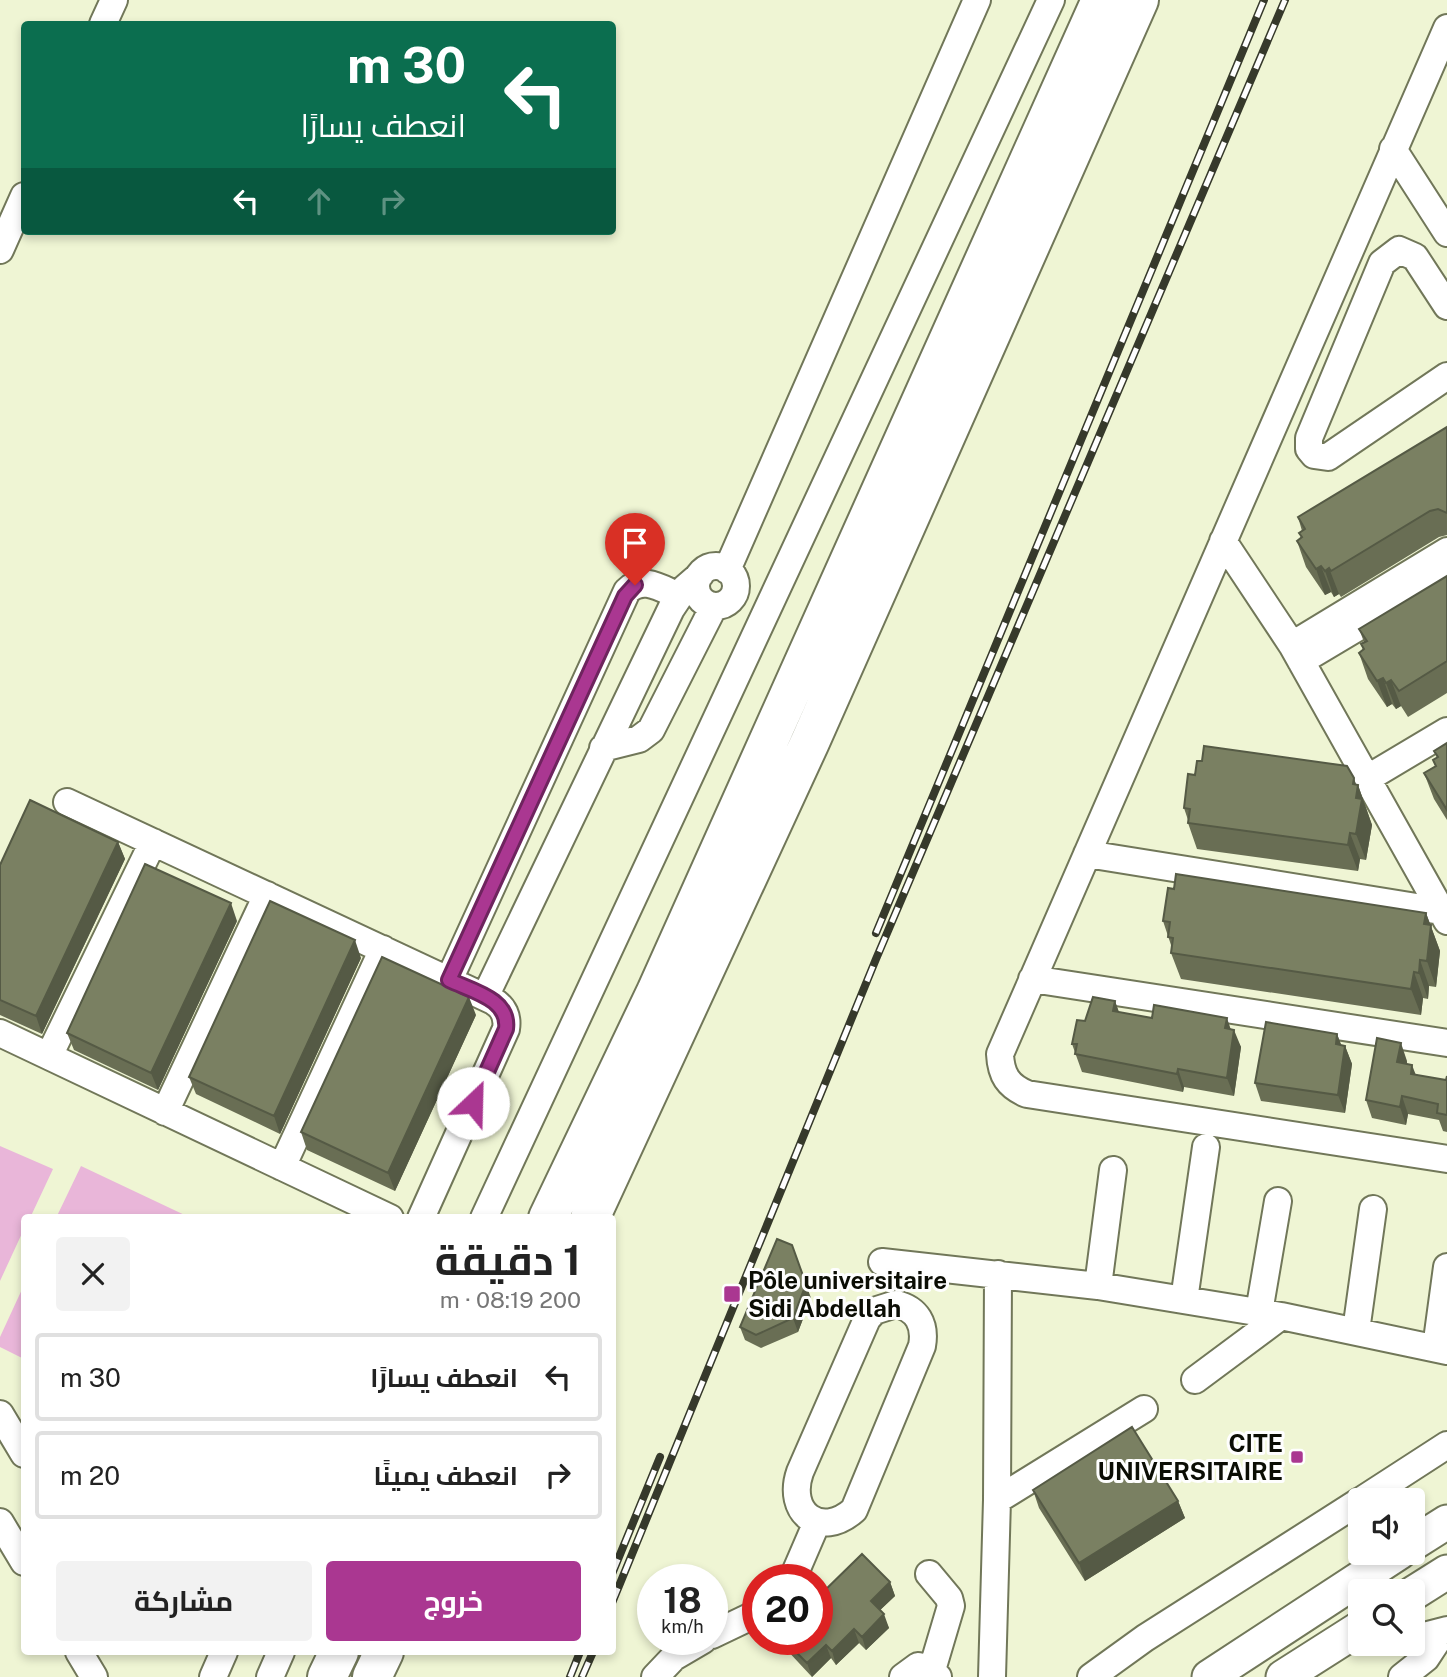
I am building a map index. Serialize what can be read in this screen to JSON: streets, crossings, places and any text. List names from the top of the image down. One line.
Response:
{"places":{"transit":["Pôle universitaire Sidi Abdellah","CITE UNIVERSITAIRE"]},"page":{"turn":["30 m","انعطف يسارًا"],"heading":["1 دقيقة","200 m · 08:19"],"list":[{"name":"انعطف يسارًا","value":"30 m"},{"name":"انعطف يمينًا","value":"20 m"}],"buttons":["خروج","مشاركة"],"speed":"18 km/h","limit":"20"}}
